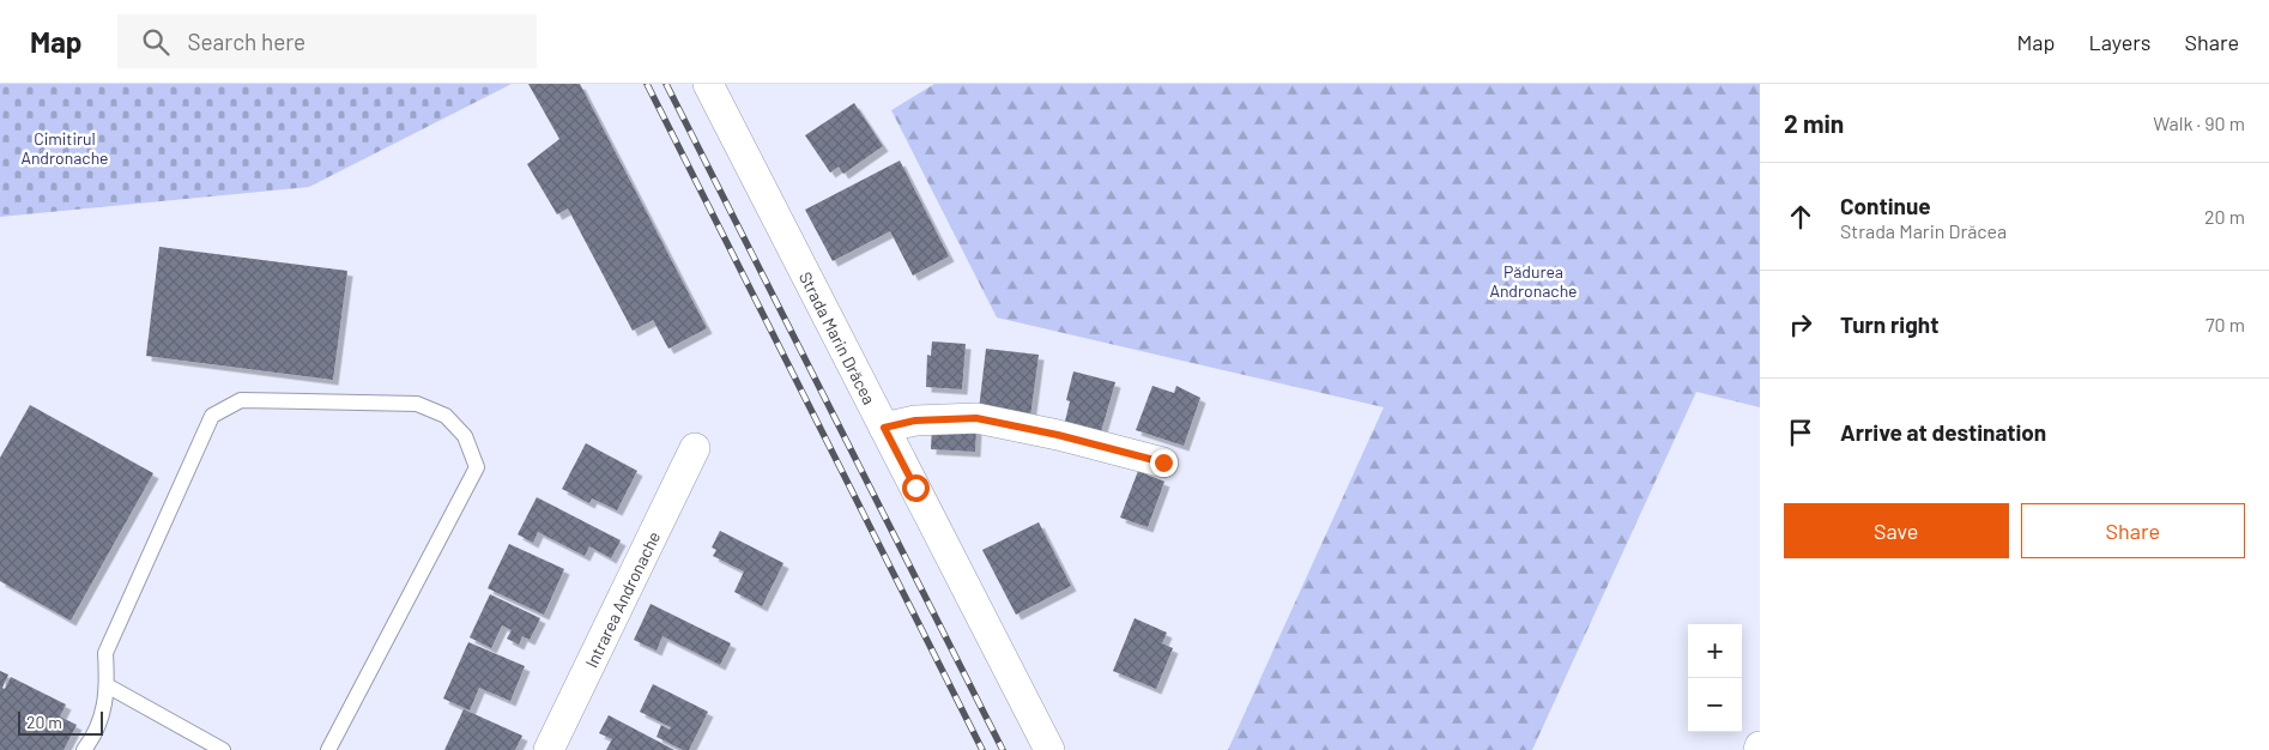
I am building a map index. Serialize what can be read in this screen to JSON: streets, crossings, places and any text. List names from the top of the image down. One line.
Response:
{"streets":{"street":["Strada Marin Drăcea","Intrarea Andronache"]},"parks":["Cimitirul Andronache","Pădurea Andronache"],"scale_bar":"20 m","page":{"header":"Map","search":"Search here","nav":["Map","Layers","Share"],"heading":["2 min","Walk · 90 m"],"list":[["Continue","Strada Marin Drăcea","20 m"],["Turn right","70 m"],"Arrive at destination"],"buttons":["Save","Share"],"map_buttons":["+","−"],"scale":"20 m"}}
